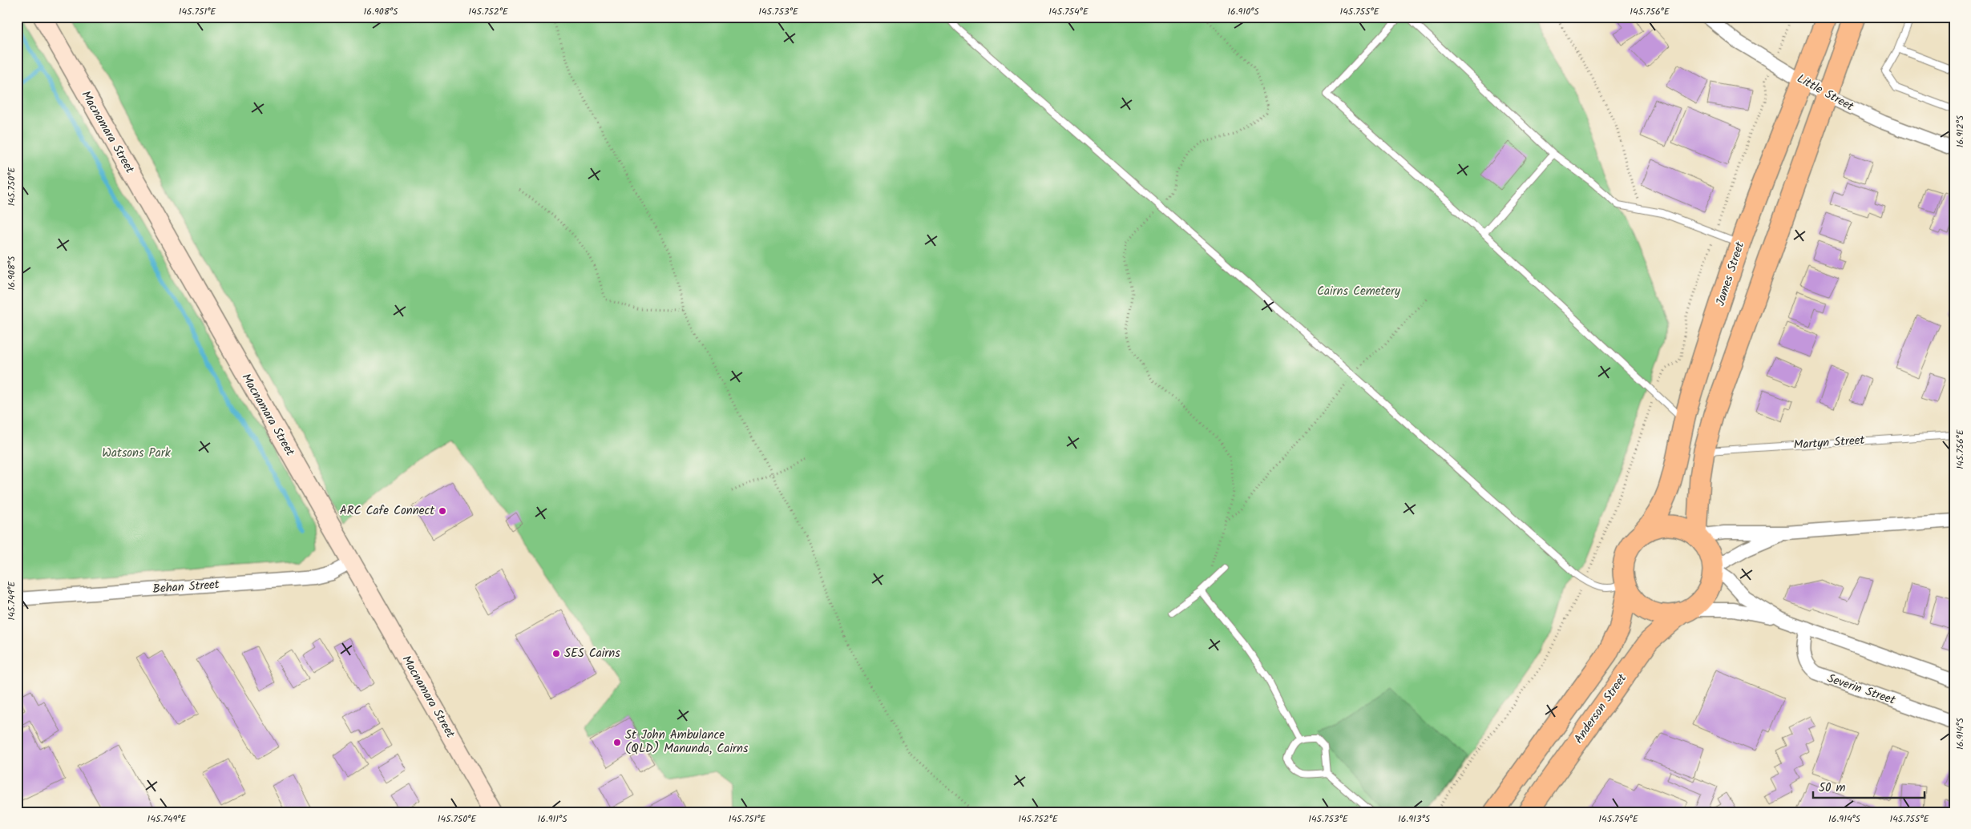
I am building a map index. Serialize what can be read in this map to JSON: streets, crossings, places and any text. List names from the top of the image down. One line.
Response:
{"streets":{"main road":["James Street","Anderson Street"],"street":["Little Street","Macnamara Street","Behan Street","Severin Street"],"lane":["Martyn Street"]},"crossings":[["Little Street","James Street"],["Macnamara Street","Behan Street"],["James Street","Anderson Street"]],"parks":["Cairns Cemetery","Watsons Park"],"places":["ARC Cafe Connect","SES Cairns","St John Ambulance (QLD) Manunda, Cairns"],"scale_bar":"50 m","coordinates":["145.751°E","16.908°S","145.752°E","145.753°E","145.754°E","16.910°S","145.755°E","145.756°E","16.912°S","145.750°E","145.749°E","16.914°S","16.911°S","16.913°S"]}
